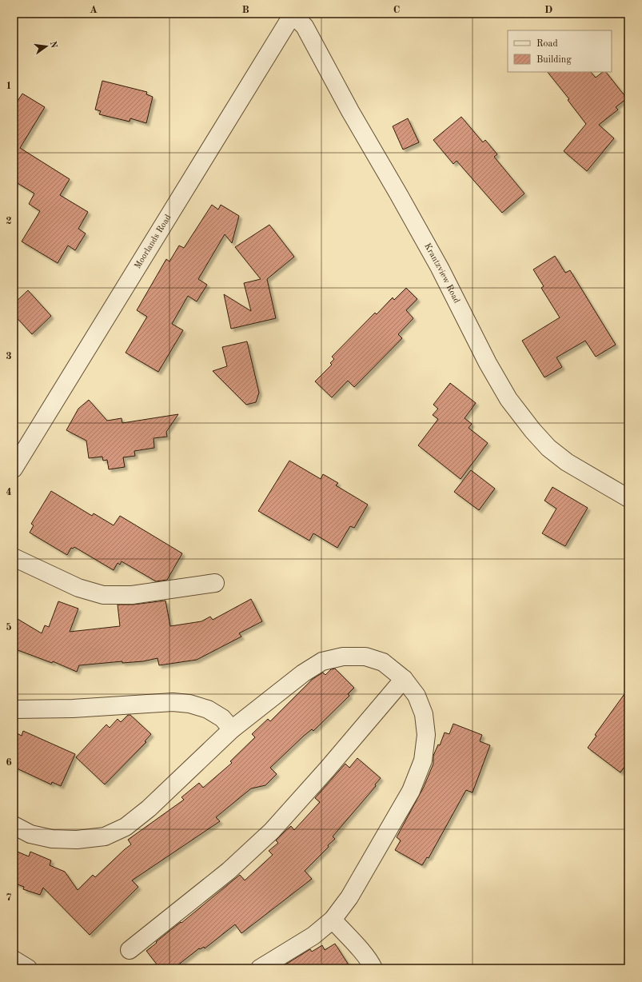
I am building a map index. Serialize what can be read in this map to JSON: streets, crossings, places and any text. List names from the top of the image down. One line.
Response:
{"streets":{"street":["Moorlands Road","Krantzview Road"]},"crossings":[["Moorlands Road","Krantzview Road"]],"legend":["Road","Building"],"north":"right","grid":{"columns":["A","B","C","D"],"rows":["1","2","3","4","5","6","7"]}}
